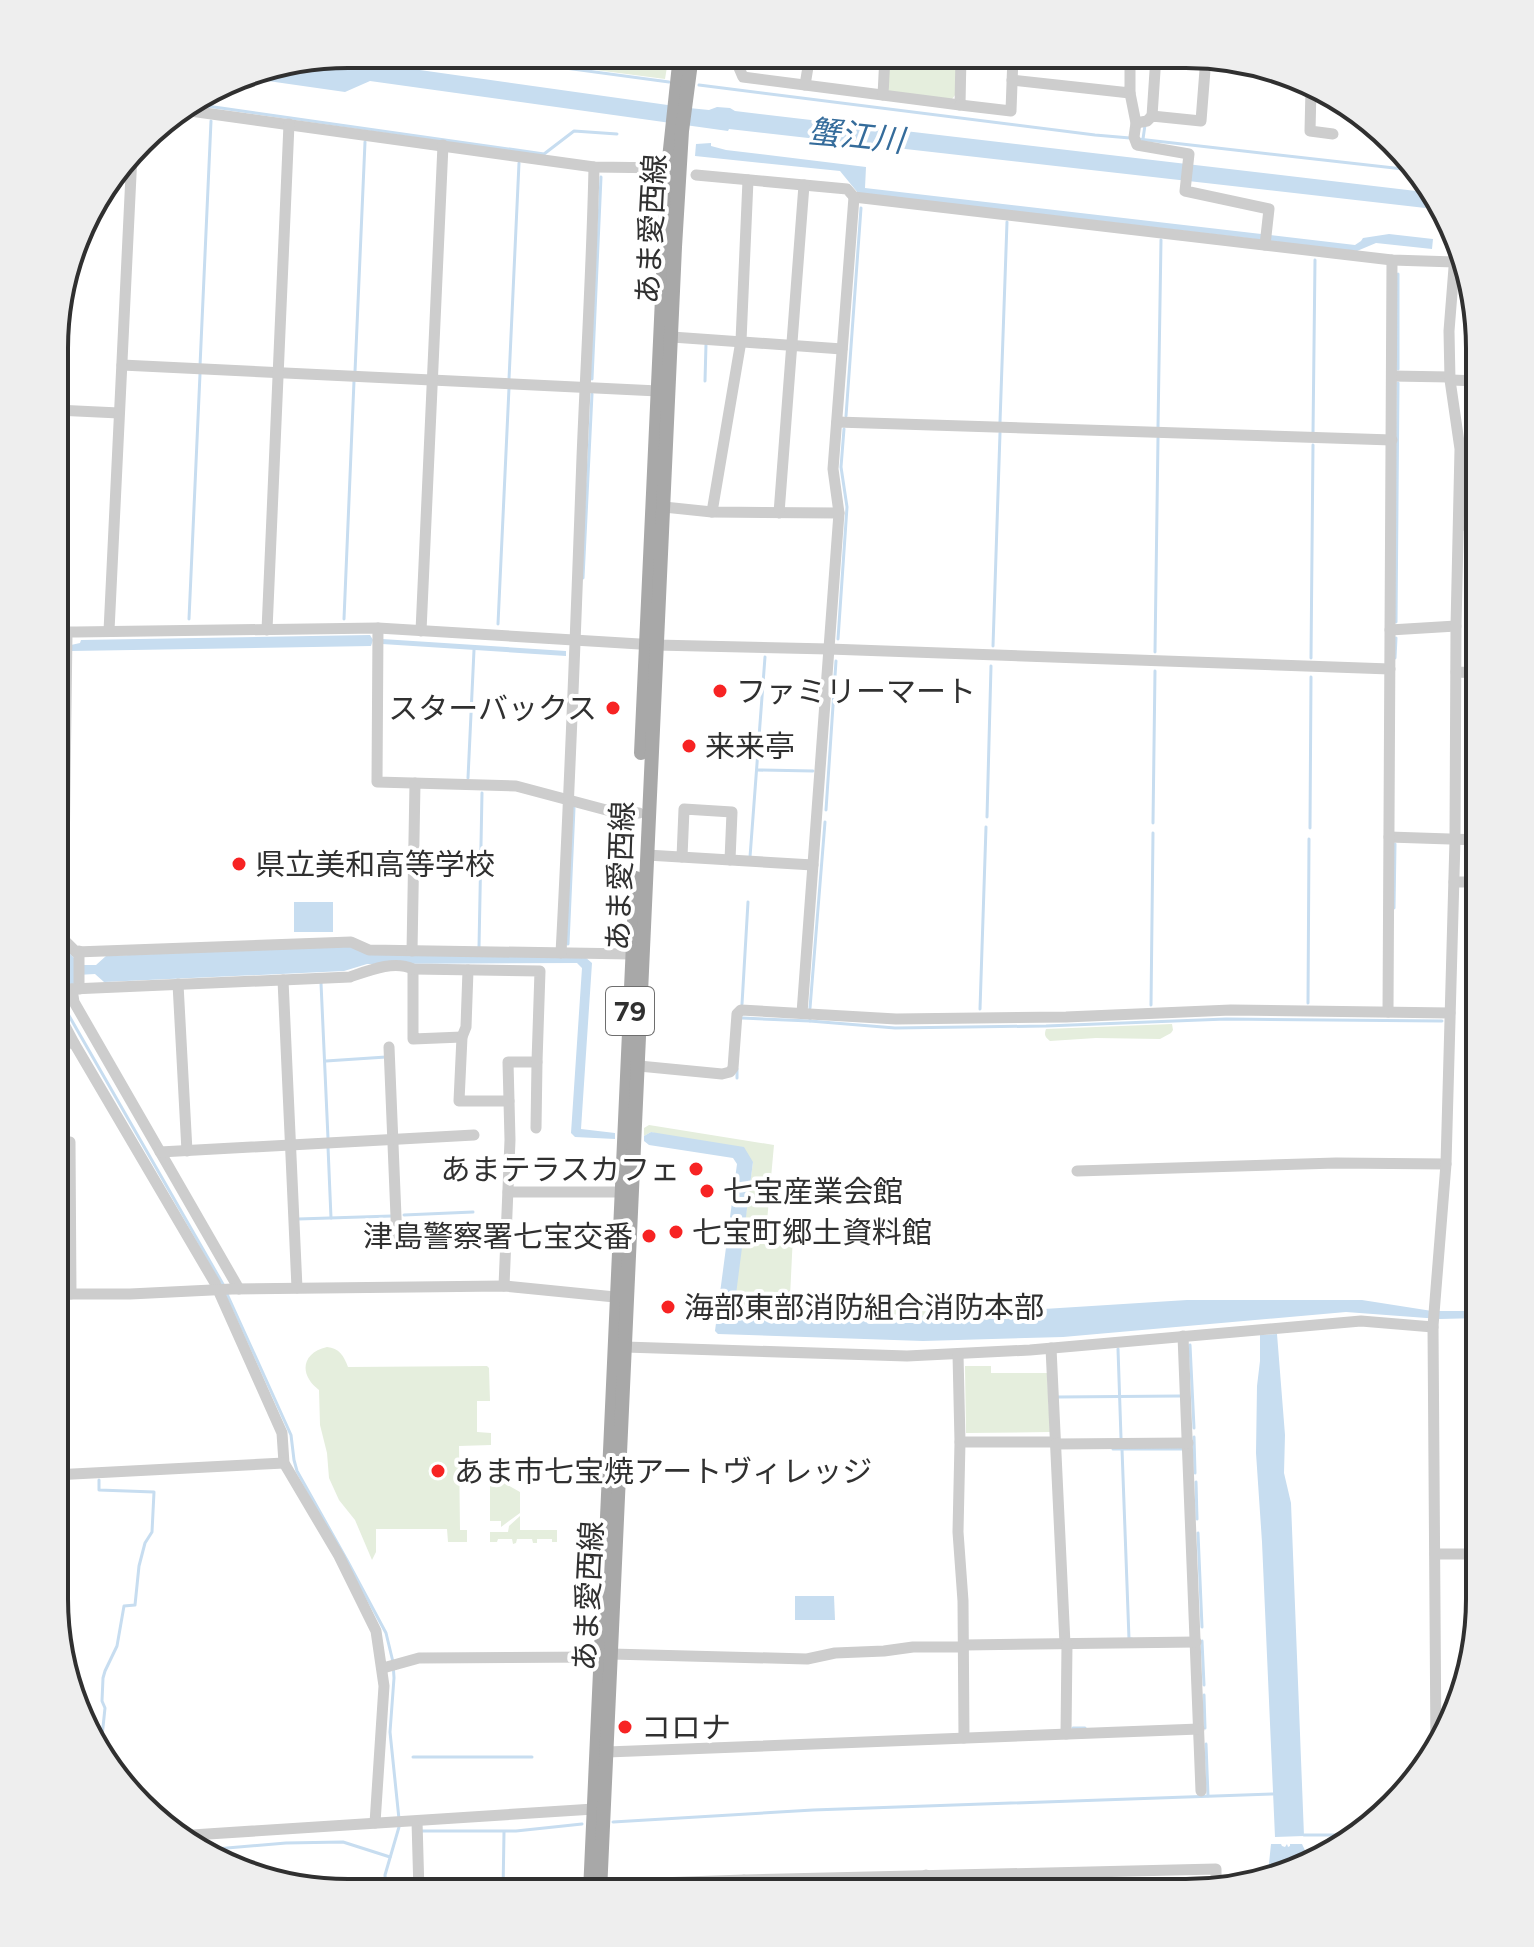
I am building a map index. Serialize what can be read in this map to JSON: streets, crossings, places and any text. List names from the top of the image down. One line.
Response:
{"streets":{"main road":["あま愛西線","79"]},"water":["蟹江川"],"places":["ファミリーマート","スターバックス","来来亭","県立美和高等学校","あまテラスカフェ","七宝産業会館","七宝町郷土資料館","津島警察署七宝交番","海部東部消防組合消防本部","あま市七宝焼アートヴィレッジ","コロナ"]}
